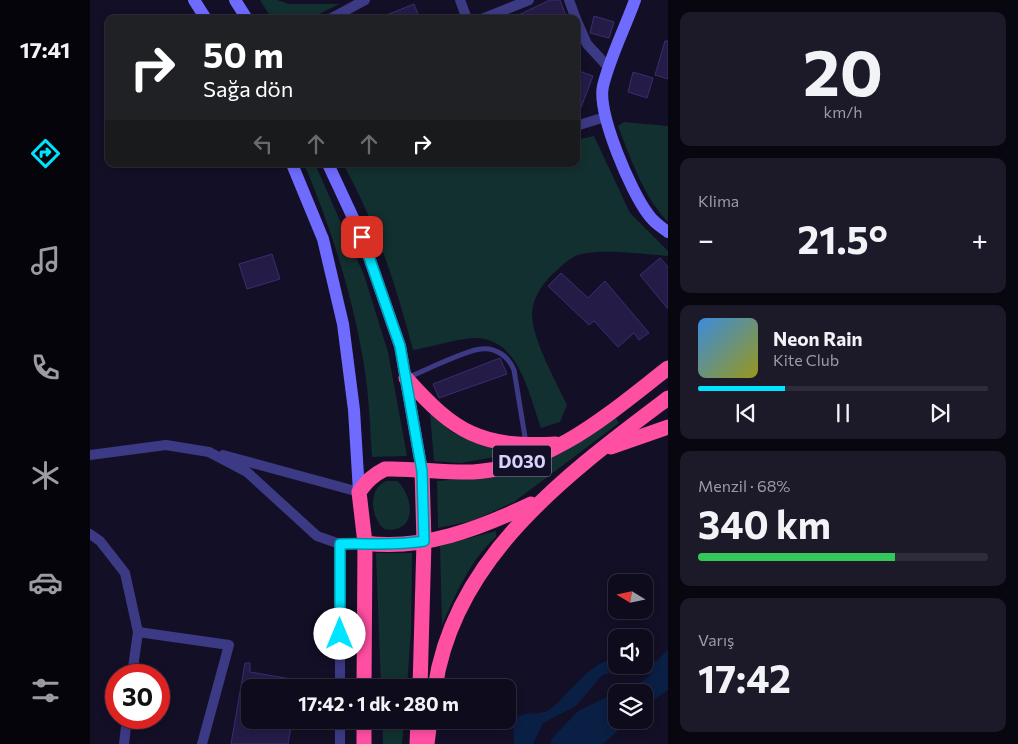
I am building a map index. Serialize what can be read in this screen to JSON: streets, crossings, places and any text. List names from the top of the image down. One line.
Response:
{"streets":{"highway":["D030"]},"north":"left","page":{"tabs":"17:41","tile":[["20","km/h"],"Klima",["Menzil · 68%","340 km"],["Varış","17:42"]],"turn":["50 m","Sağa dön"],"heat":["−","21.5°","+"],"song":["Neon Rain","Kite Club"],"limit":"30","trip":"17:42 · 1 dk · 280 m"}}
